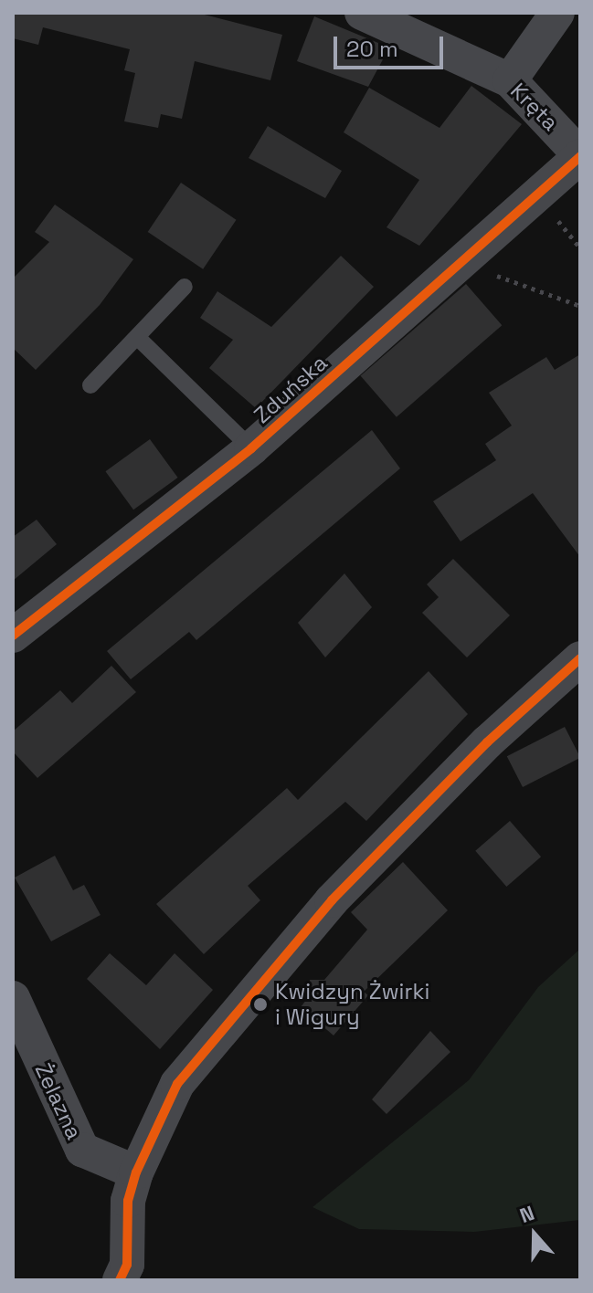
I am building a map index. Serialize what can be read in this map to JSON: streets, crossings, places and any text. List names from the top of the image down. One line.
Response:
{"streets":{"street":["Kręta","Zduńska","Żelazna"]},"crossings":[["Kręta","Zduńska"]],"places":["Kwidzyn Żwirki i Wigury"],"scale_bar":"20 m","north":"top"}
